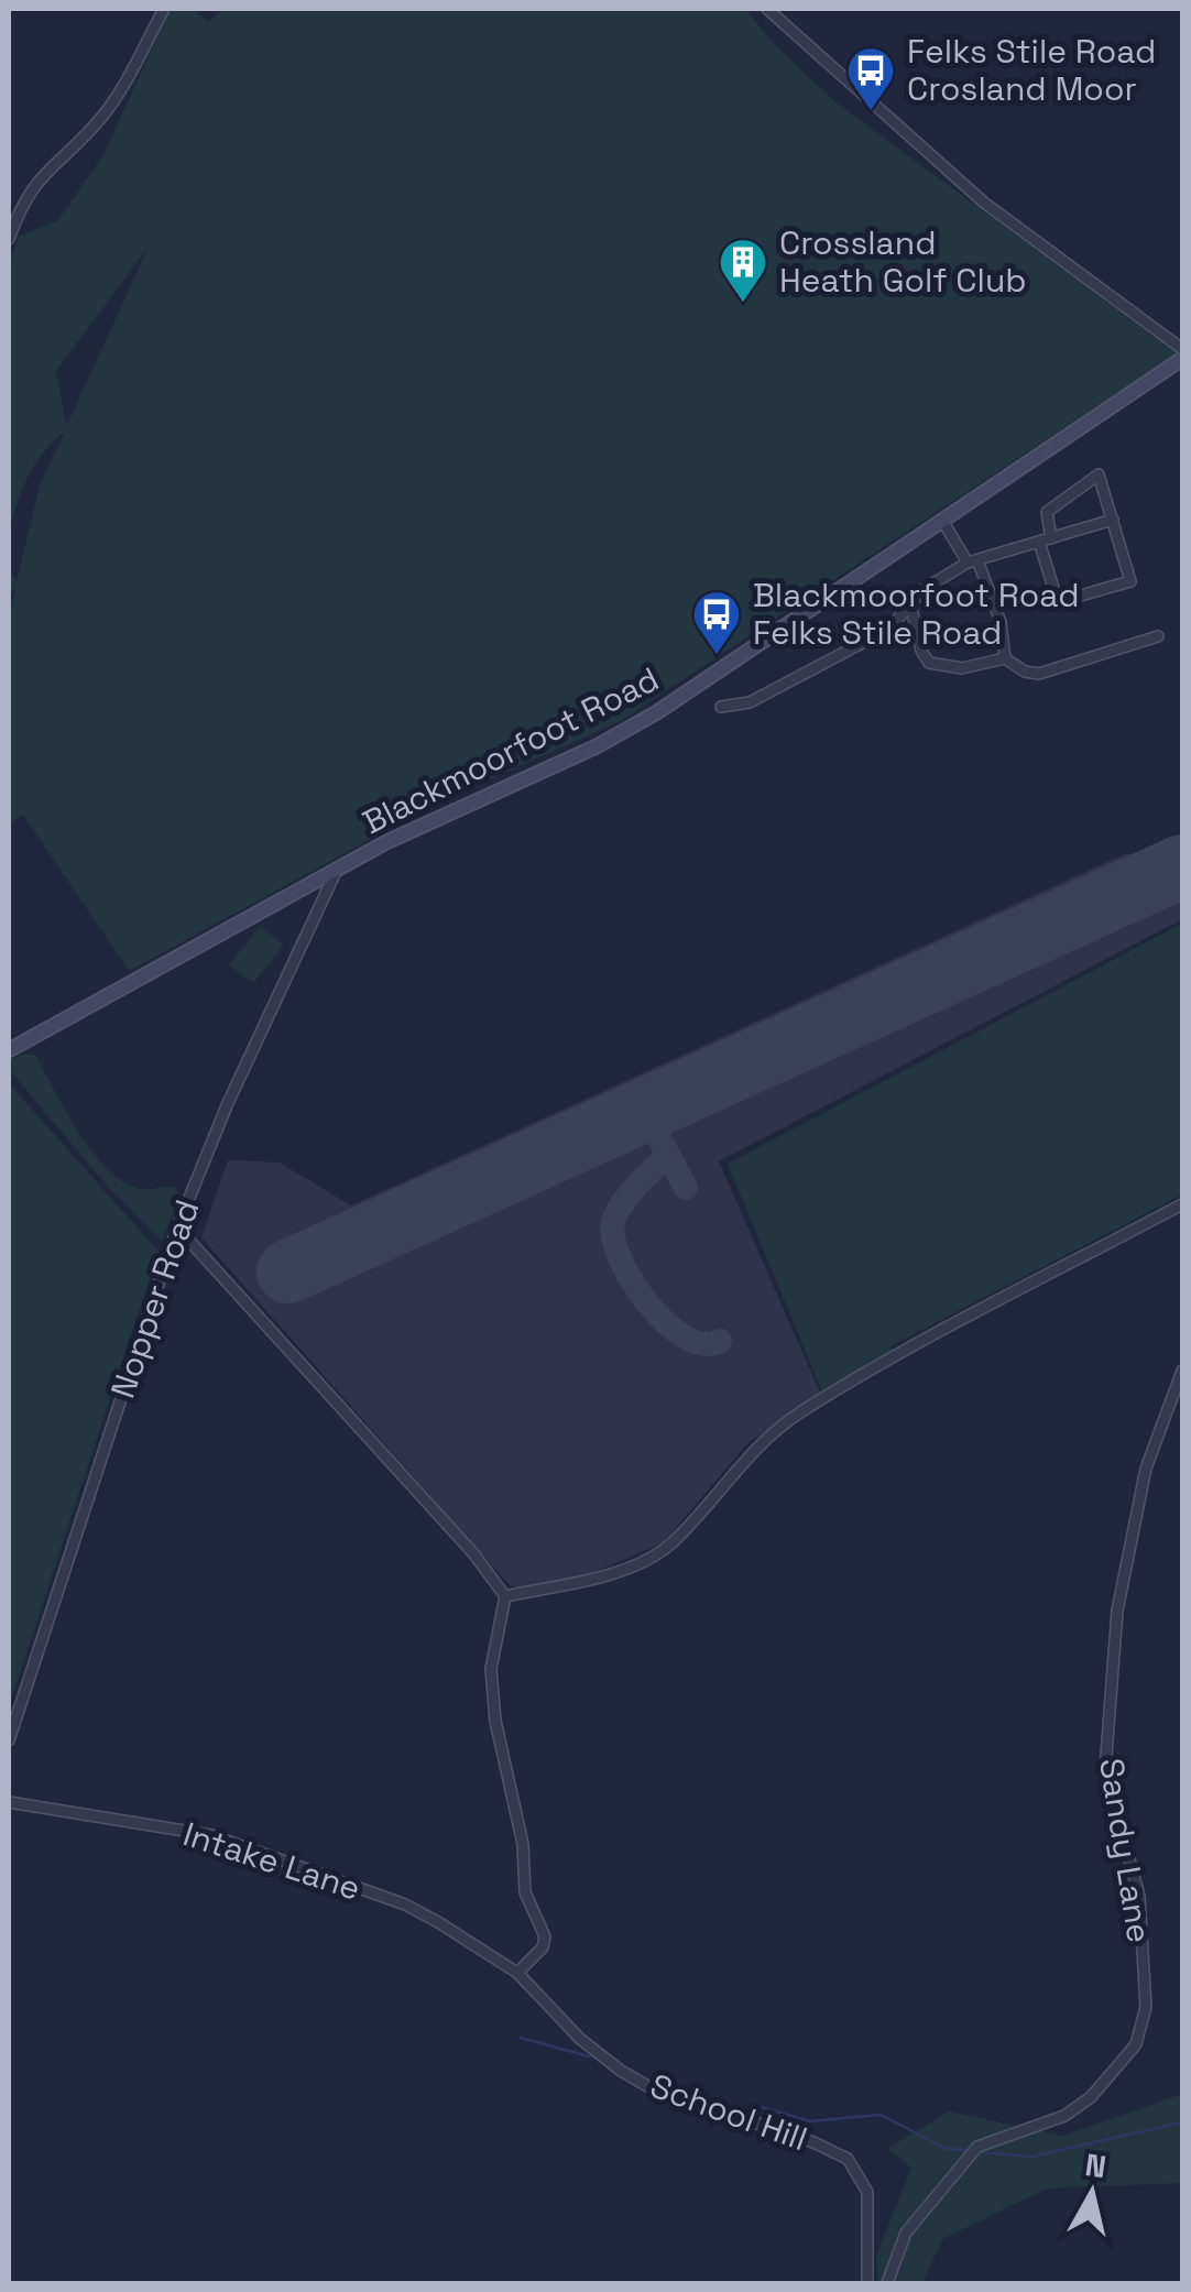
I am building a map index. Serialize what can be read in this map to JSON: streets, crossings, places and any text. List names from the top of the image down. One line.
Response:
{"streets":{"street":["Blackmoorfoot Road","Nopper Road","Sandy Lane","Intake Lane","School Hill"]},"crossings":[["Blackmoorfoot Road","Nopper Road"],["Intake Lane","School Hill"]],"places":{"bus stop":["Felks Stile Road Crosland Moor","Blackmoorfoot Road Felks Stile Road"],"building":["Crossland Heath Golf Club"]},"north":"top"}
